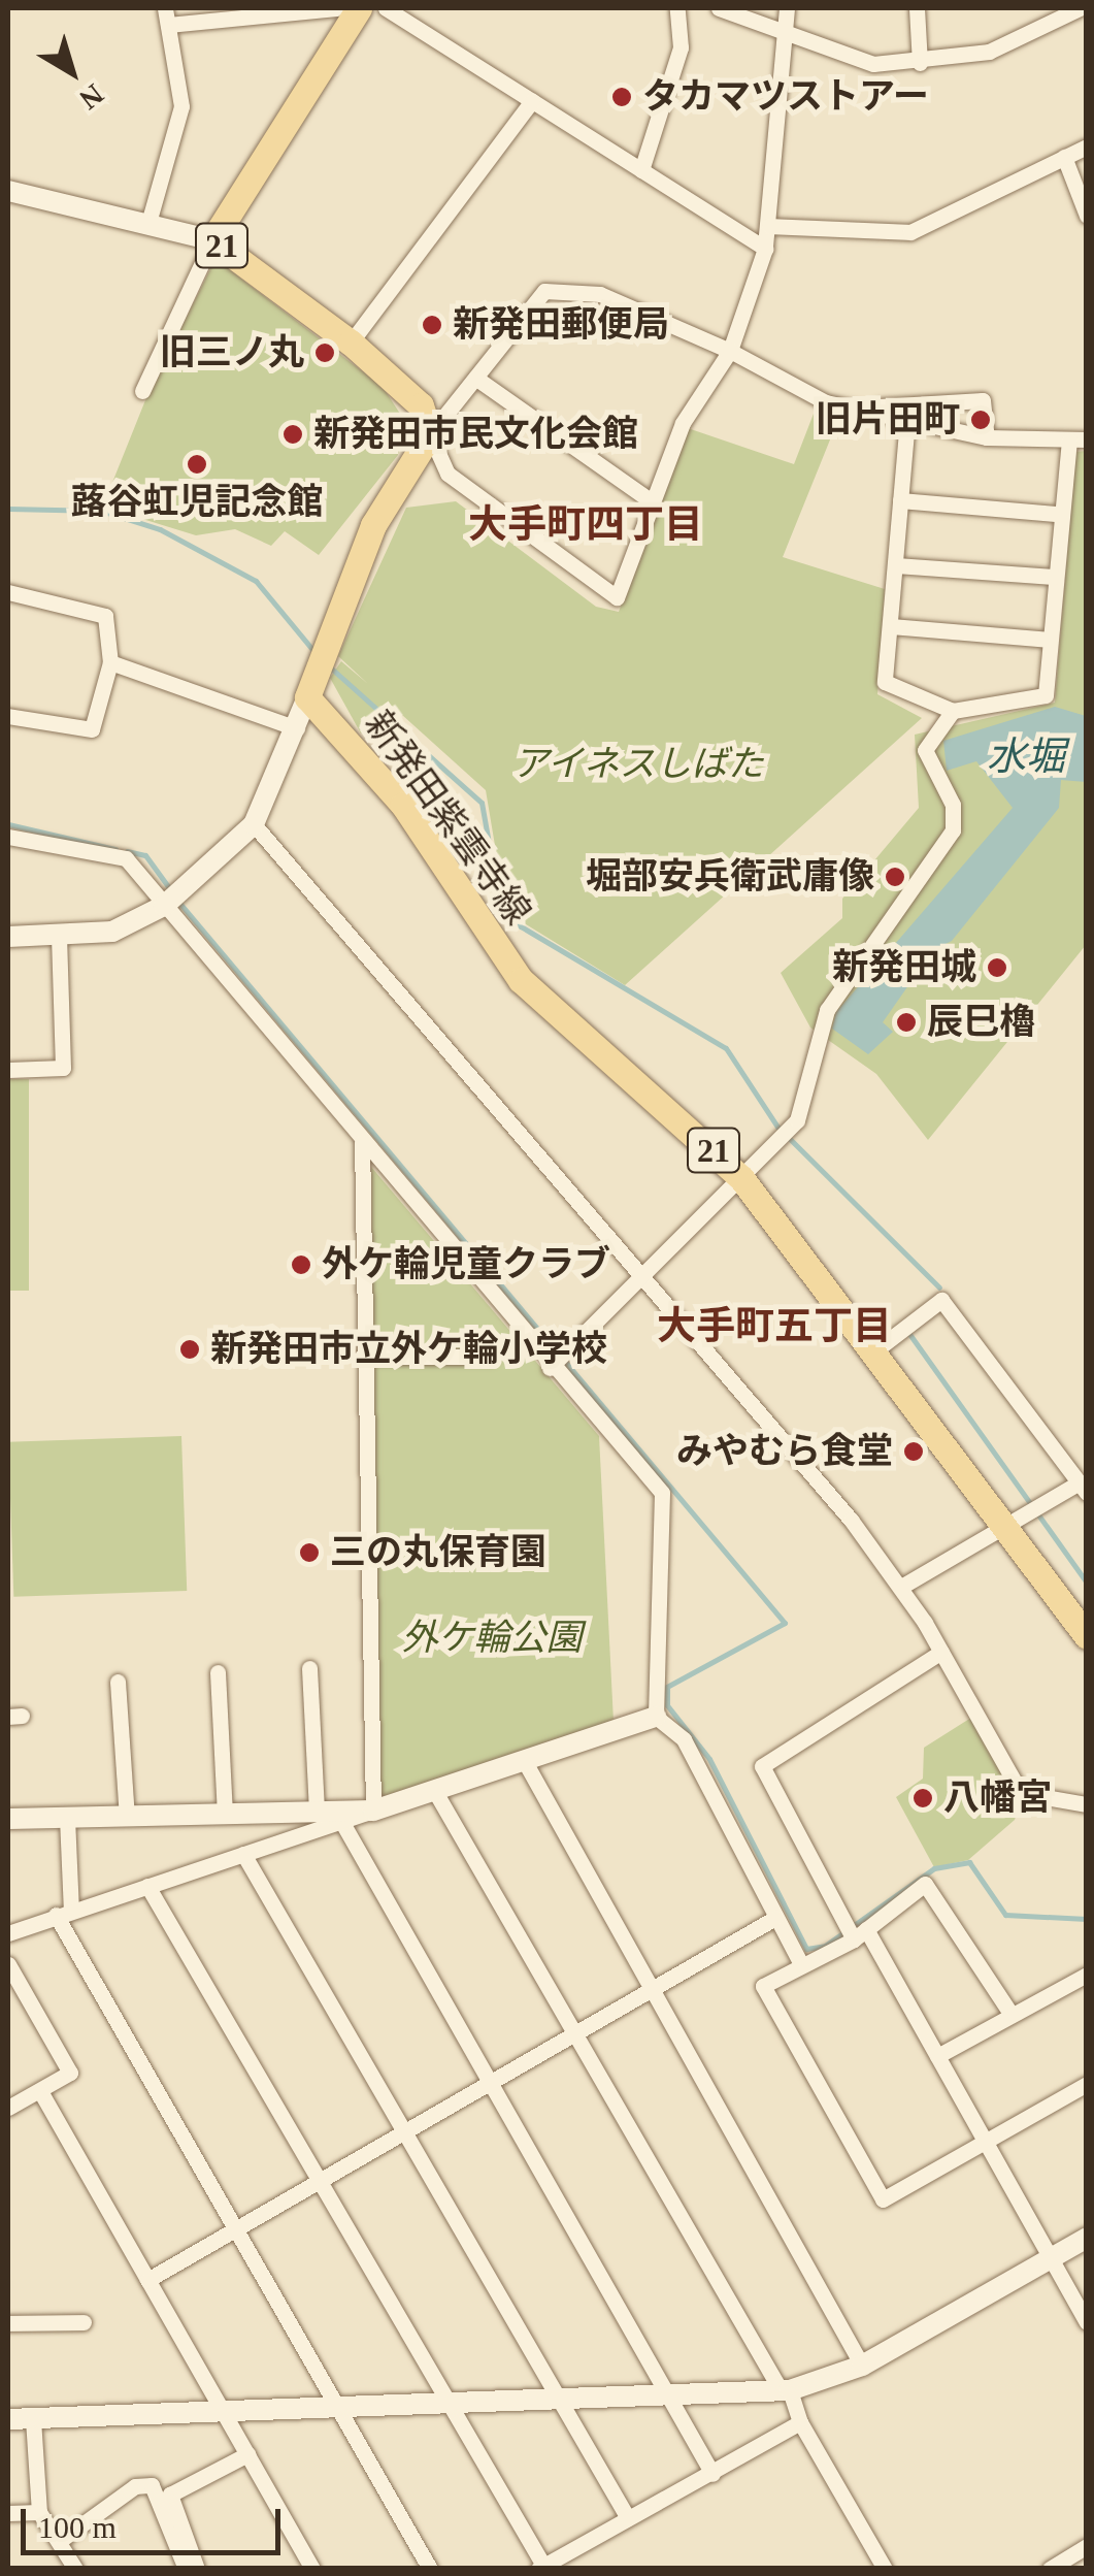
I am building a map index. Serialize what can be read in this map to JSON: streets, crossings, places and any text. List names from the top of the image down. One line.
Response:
{"streets":{"main road":["21","新発田紫雲寺線"]},"districts":["大手町四丁目","大手町五丁目"],"water":["水堀"],"parks":["アイネスしばた","外ケ輪公園"],"places":["タカマツストアー","新発田郵便局","旧三ノ丸","旧片田町","新発田市民文化会館","蕗谷虹児記念館","堀部安兵衛武庸像","新発田城","辰巳櫓","外ケ輪児童クラブ","新発田市立外ケ輪小学校","みやむら食堂","三の丸保育園","八幡宮"],"scale_bar":"100 m","north":"bottom right"}
